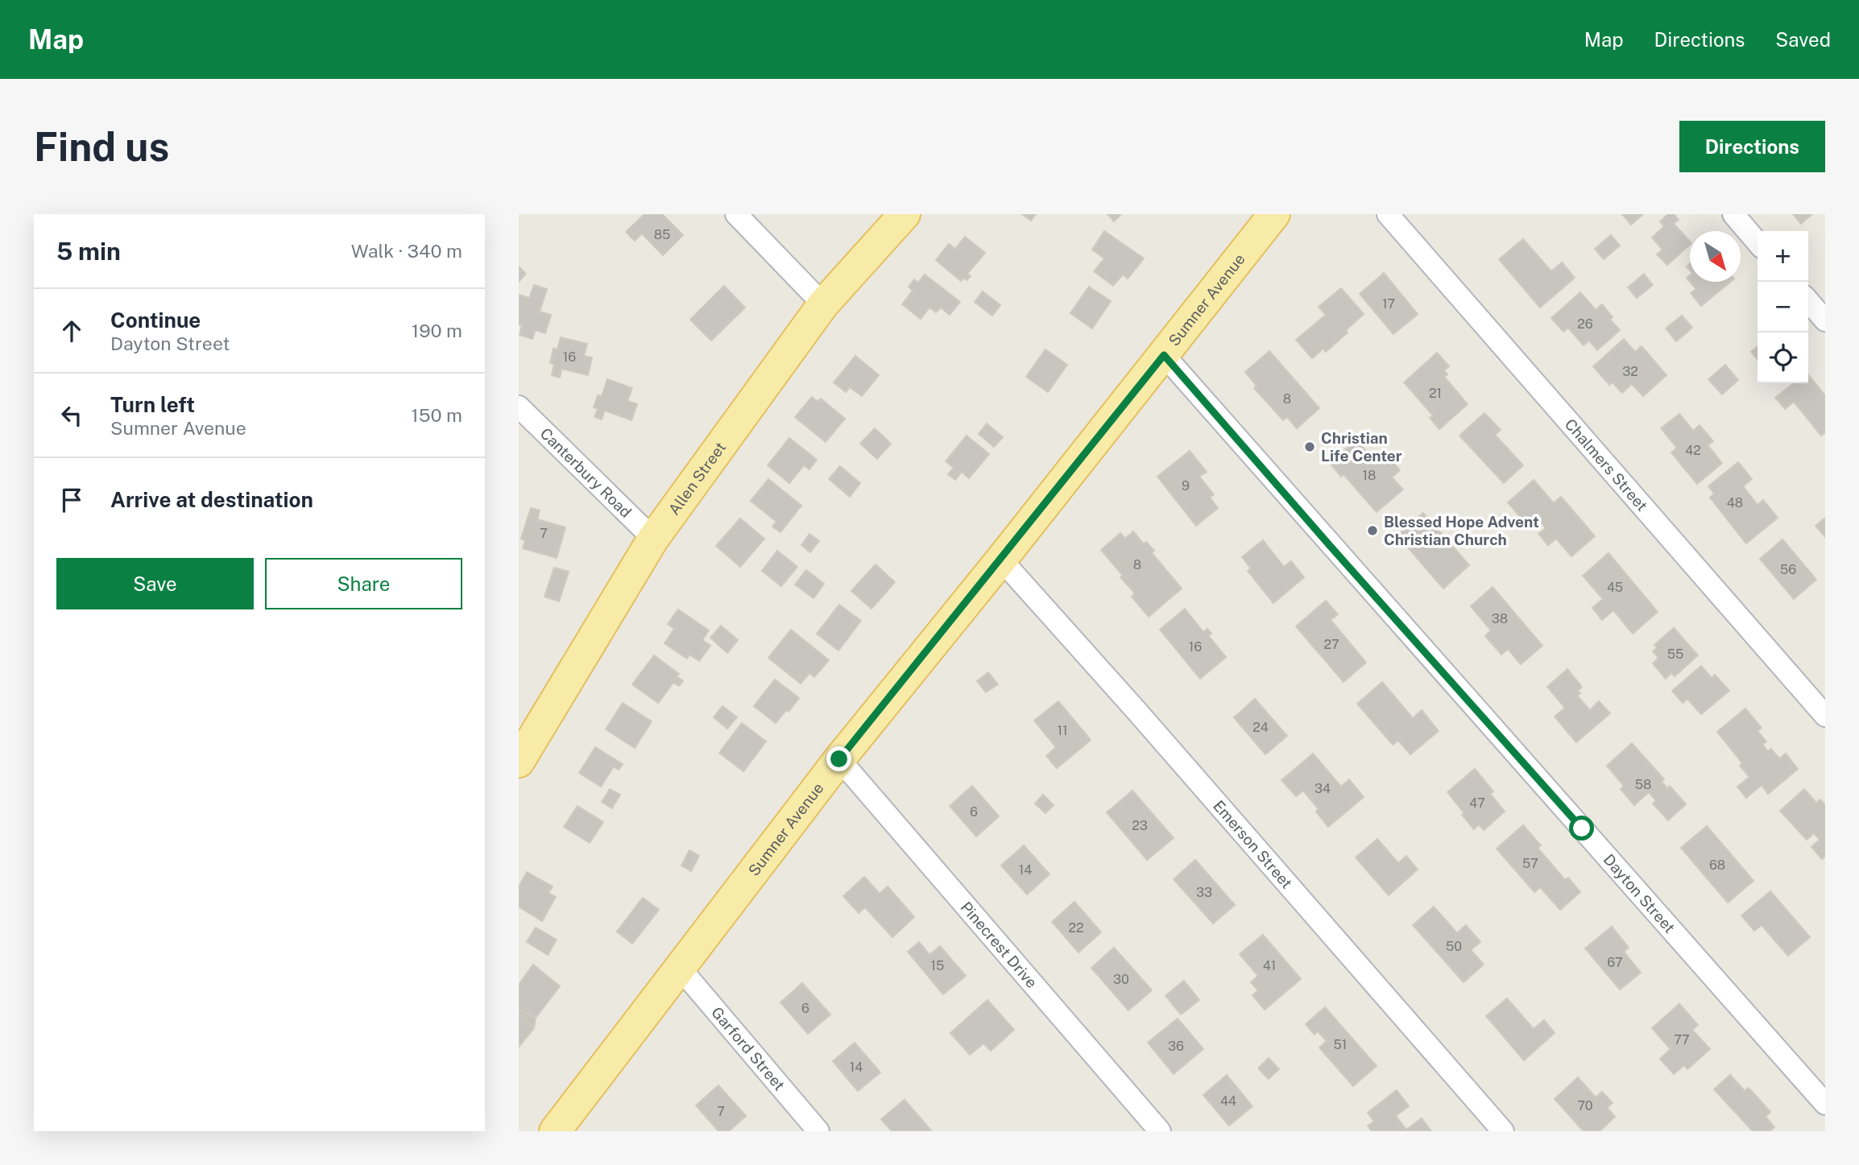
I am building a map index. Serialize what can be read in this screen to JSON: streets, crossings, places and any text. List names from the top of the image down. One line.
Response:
{"streets":{"main road":["Sumner Avenue","Allen Street"],"street":["Chalmers Street","Canterbury Road","Emerson Street","Dayton Street","Pinecrest Drive","Garford Street"]},"crossings":[["Sumner Avenue","Emerson Street"],["Sumner Avenue","Dayton Street"],["Sumner Avenue","Pinecrest Drive"],["Sumner Avenue","Garford Street"],["Canterbury Road","Allen Street"]],"places":["Christian Life Center","Blessed Hope Advent Christian Church"],"house_numbers":["85","17","26","16","32","21","8","42","18","9","48","7","8","56","45","38","27","16","55","24","11","58","34","47","6","23","57","68","14","33","22","50","67","15","41","30","6","77","51","36","14","44","70","7"],"north":"bottom right","page":{"header":"Map","nav":["Map","Directions","Saved"],"buttons":["Directions",["Save","Share"]],"title":"Find us","heading":["5 min","Walk · 340 m"],"map_buttons":["+","−"],"list":[["Continue","Dayton Street","190 m"],["Turn left","Sumner Avenue","150 m"],"Arrive at destination"]}}
